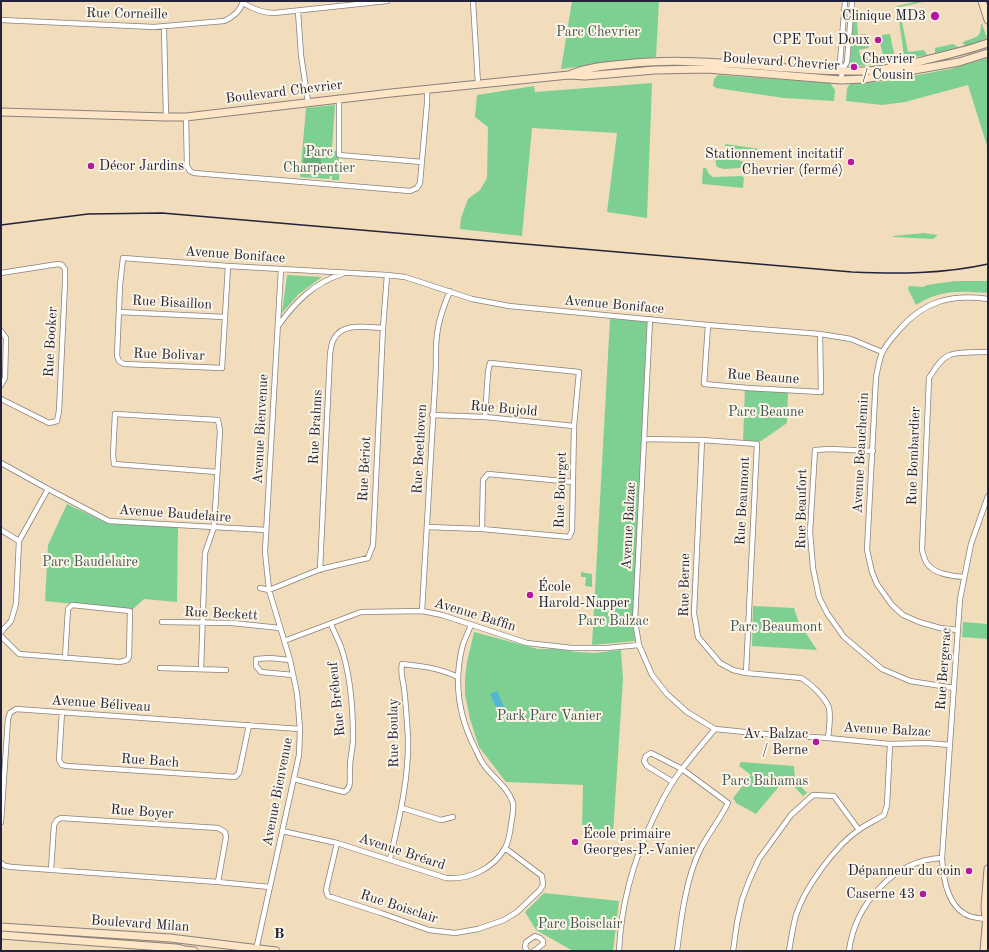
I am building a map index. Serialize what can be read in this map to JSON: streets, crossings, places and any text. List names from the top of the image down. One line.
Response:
{"streets":{"street":["Rue Corneille","Boulevard Chevrier","Avenue Boniface","Rue Bisaillon","Rue Booker","Rue Bolivar","Rue Beaune","Rue Bujold","Rue Brahms","Avenue Bienvenue","Rue Beethoven","Avenue Beauchemin","Rue Bombardier","Rue Bériot","Rue Bourget","Rue Beaumont","Rue Beaufort","Avenue Baudelaire","Avenue Balzac","Rue Berne","Rue Beckett","Avenue Baffin","Rue Bergerac","Rue Brébeuf","Avenue Béliveau","Rue Boulay","Rue Bach","Rue Boyer","Avenue Bréard","Rue Boisclair","Boulevard Milan"]},"crossings":[["Avenue Boniface","Rue Bolivar"],["Avenue Boniface","Rue Beaune"],["Avenue Boniface","Avenue Bienvenue"],["Avenue Boniface","Rue Beethoven"],["Avenue Boniface","Avenue Beauchemin"],["Avenue Boniface","Rue Bériot"],["Avenue Boniface","Avenue Balzac"],["Rue Bisaillon","Rue Bolivar"],["Rue Bujold","Rue Beethoven"],["Rue Bujold","Rue Bourget"],["Rue Brahms","Rue Bériot"],["Avenue Bienvenue","Rue Bériot"],["Avenue Bienvenue","Avenue Baudelaire"],["Avenue Bienvenue","Rue Beckett"],["Avenue Bienvenue","Avenue Baffin"],["Avenue Bienvenue","Rue Brébeuf"],["Avenue Bienvenue","Avenue Béliveau"],["Avenue Bienvenue","Avenue Bréard"],["Avenue Bienvenue","Boulevard Milan"],["Rue Beethoven","Rue Bourget"],["Rue Beethoven","Avenue Baffin"],["Avenue Beauchemin","Rue Beaufort"],["Avenue Beauchemin","Rue Bergerac"],["Rue Bombardier","Rue Bergerac"],["Rue Beaumont","Avenue Balzac"],["Rue Beaumont","Rue Berne"],["Rue Beaufort","Rue Bergerac"],["Avenue Balzac","Rue Berne"],["Avenue Balzac","Avenue Baffin"],["Avenue Balzac","Rue Bergerac"],["Avenue Baffin","Rue Brébeuf"],["Avenue Baffin","Avenue Bréard"],["Avenue Béliveau","Rue Bach"],["Rue Boulay","Avenue Bréard"],["Avenue Bréard","Rue Boisclair"]],"districts":["B"],"parks":["Parc Chevrier","Parc Charpentier","Parc Beaune","Parc Baudelaire","Parc Balzac","Parc Beaumont","Park Parc Vanier","Parc Bahamas","Parc Boisclair"],"places":["Clinique MD3","CPE Tout Doux","Chevrier / Cousin","Stationnement incitatif Chevrier (fermé)","Décor Jardins","École Harold-Napper","Av. Balzac / Berne","École primaire Georges-P.-Vanier","Dépanneur du coin","Caserne 43"]}
